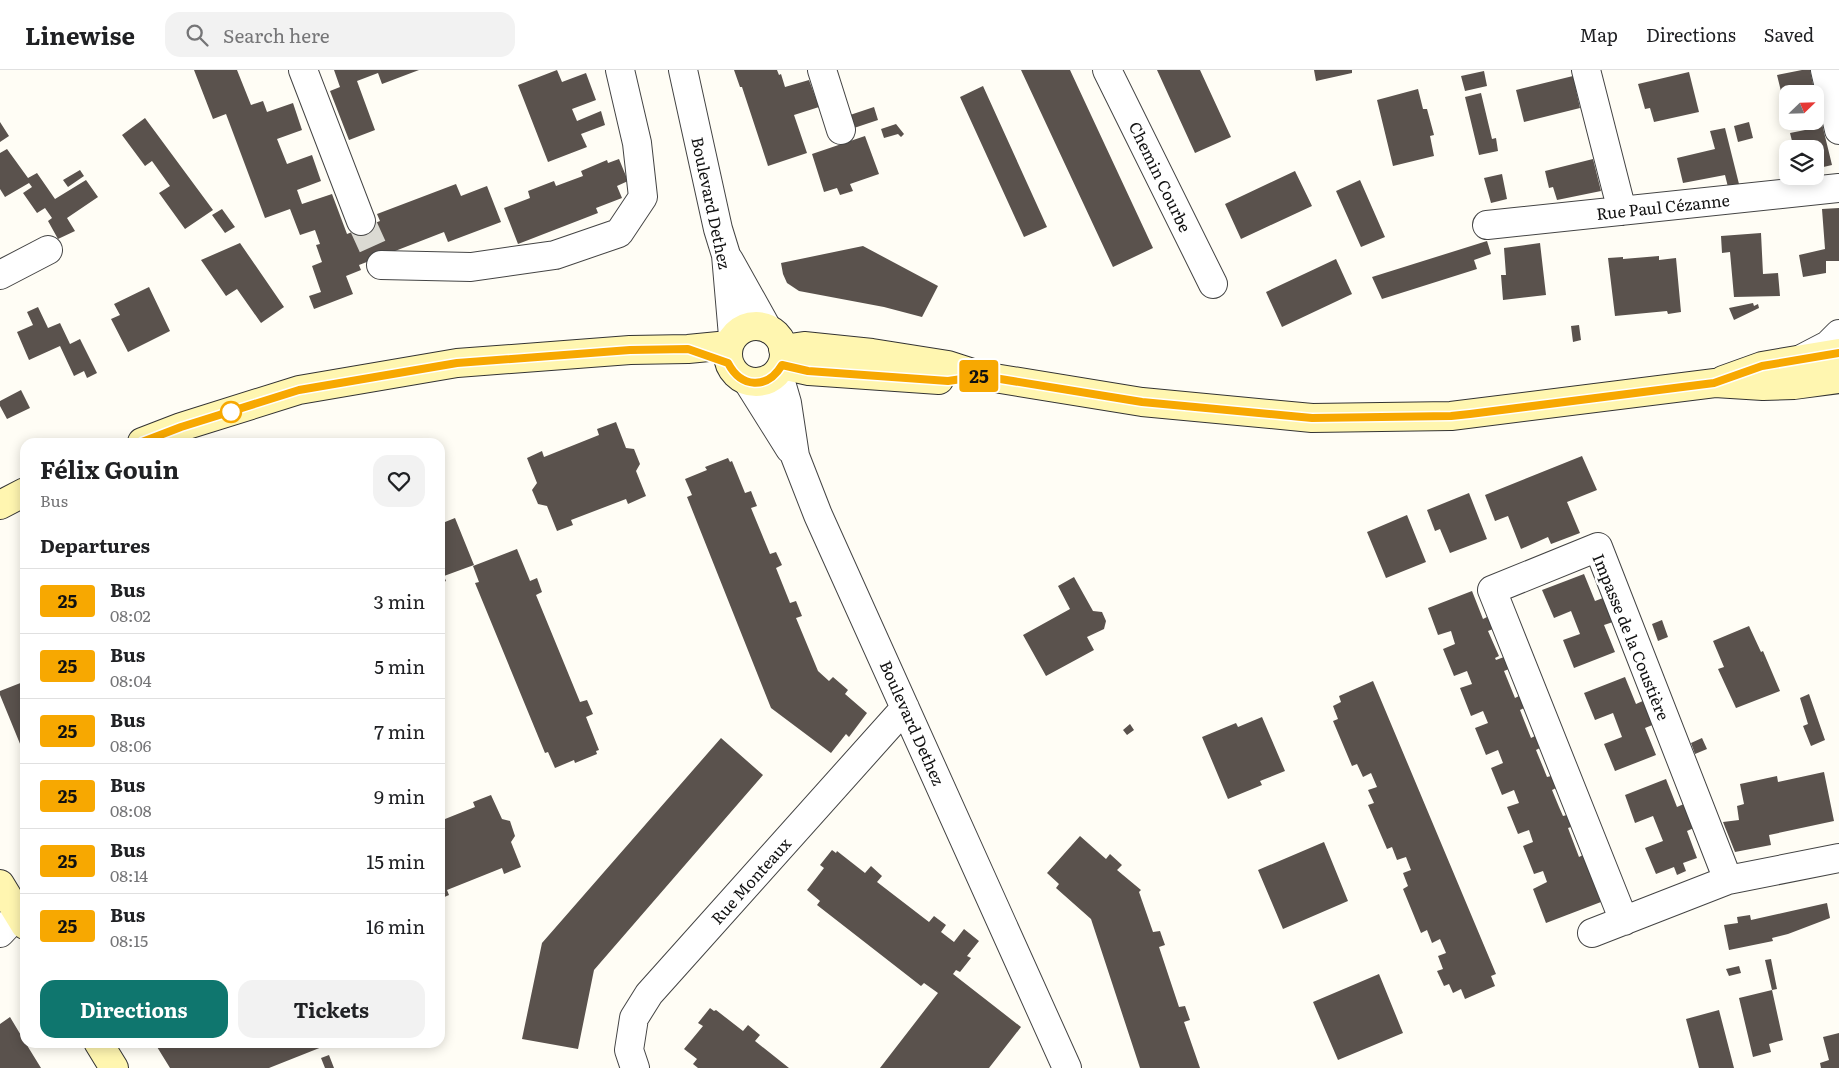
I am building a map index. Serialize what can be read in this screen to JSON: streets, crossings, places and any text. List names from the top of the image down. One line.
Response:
{"streets":{"street":["Chemin Courbe","Boulevard Dethez","Rue Paul Cézanne","Impasse de la Coustière","Rue Monteaux"]},"crossings":[["Boulevard Dethez","Rue Monteaux"]],"lines":["bus line 25"],"north":"top right","page":{"header":"Linewise","search":"Search here","nav":["Map","Directions","Saved"],"on_map":"25","heading":[["Félix Gouin","Bus"],"Departures"],"list":[{"mark":"25","name":"Bus","note":"08:02","value":"3 min"},{"mark":"25","name":"Bus","note":"08:04","value":"5 min"},{"mark":"25","name":"Bus","note":"08:06","value":"7 min"},{"mark":"25","name":"Bus","note":"08:08","value":"9 min"},{"mark":"25","name":"Bus","note":"08:14","value":"15 min"},{"mark":"25","name":"Bus","note":"08:15","value":"16 min"}],"buttons":["Directions","Tickets"]}}
